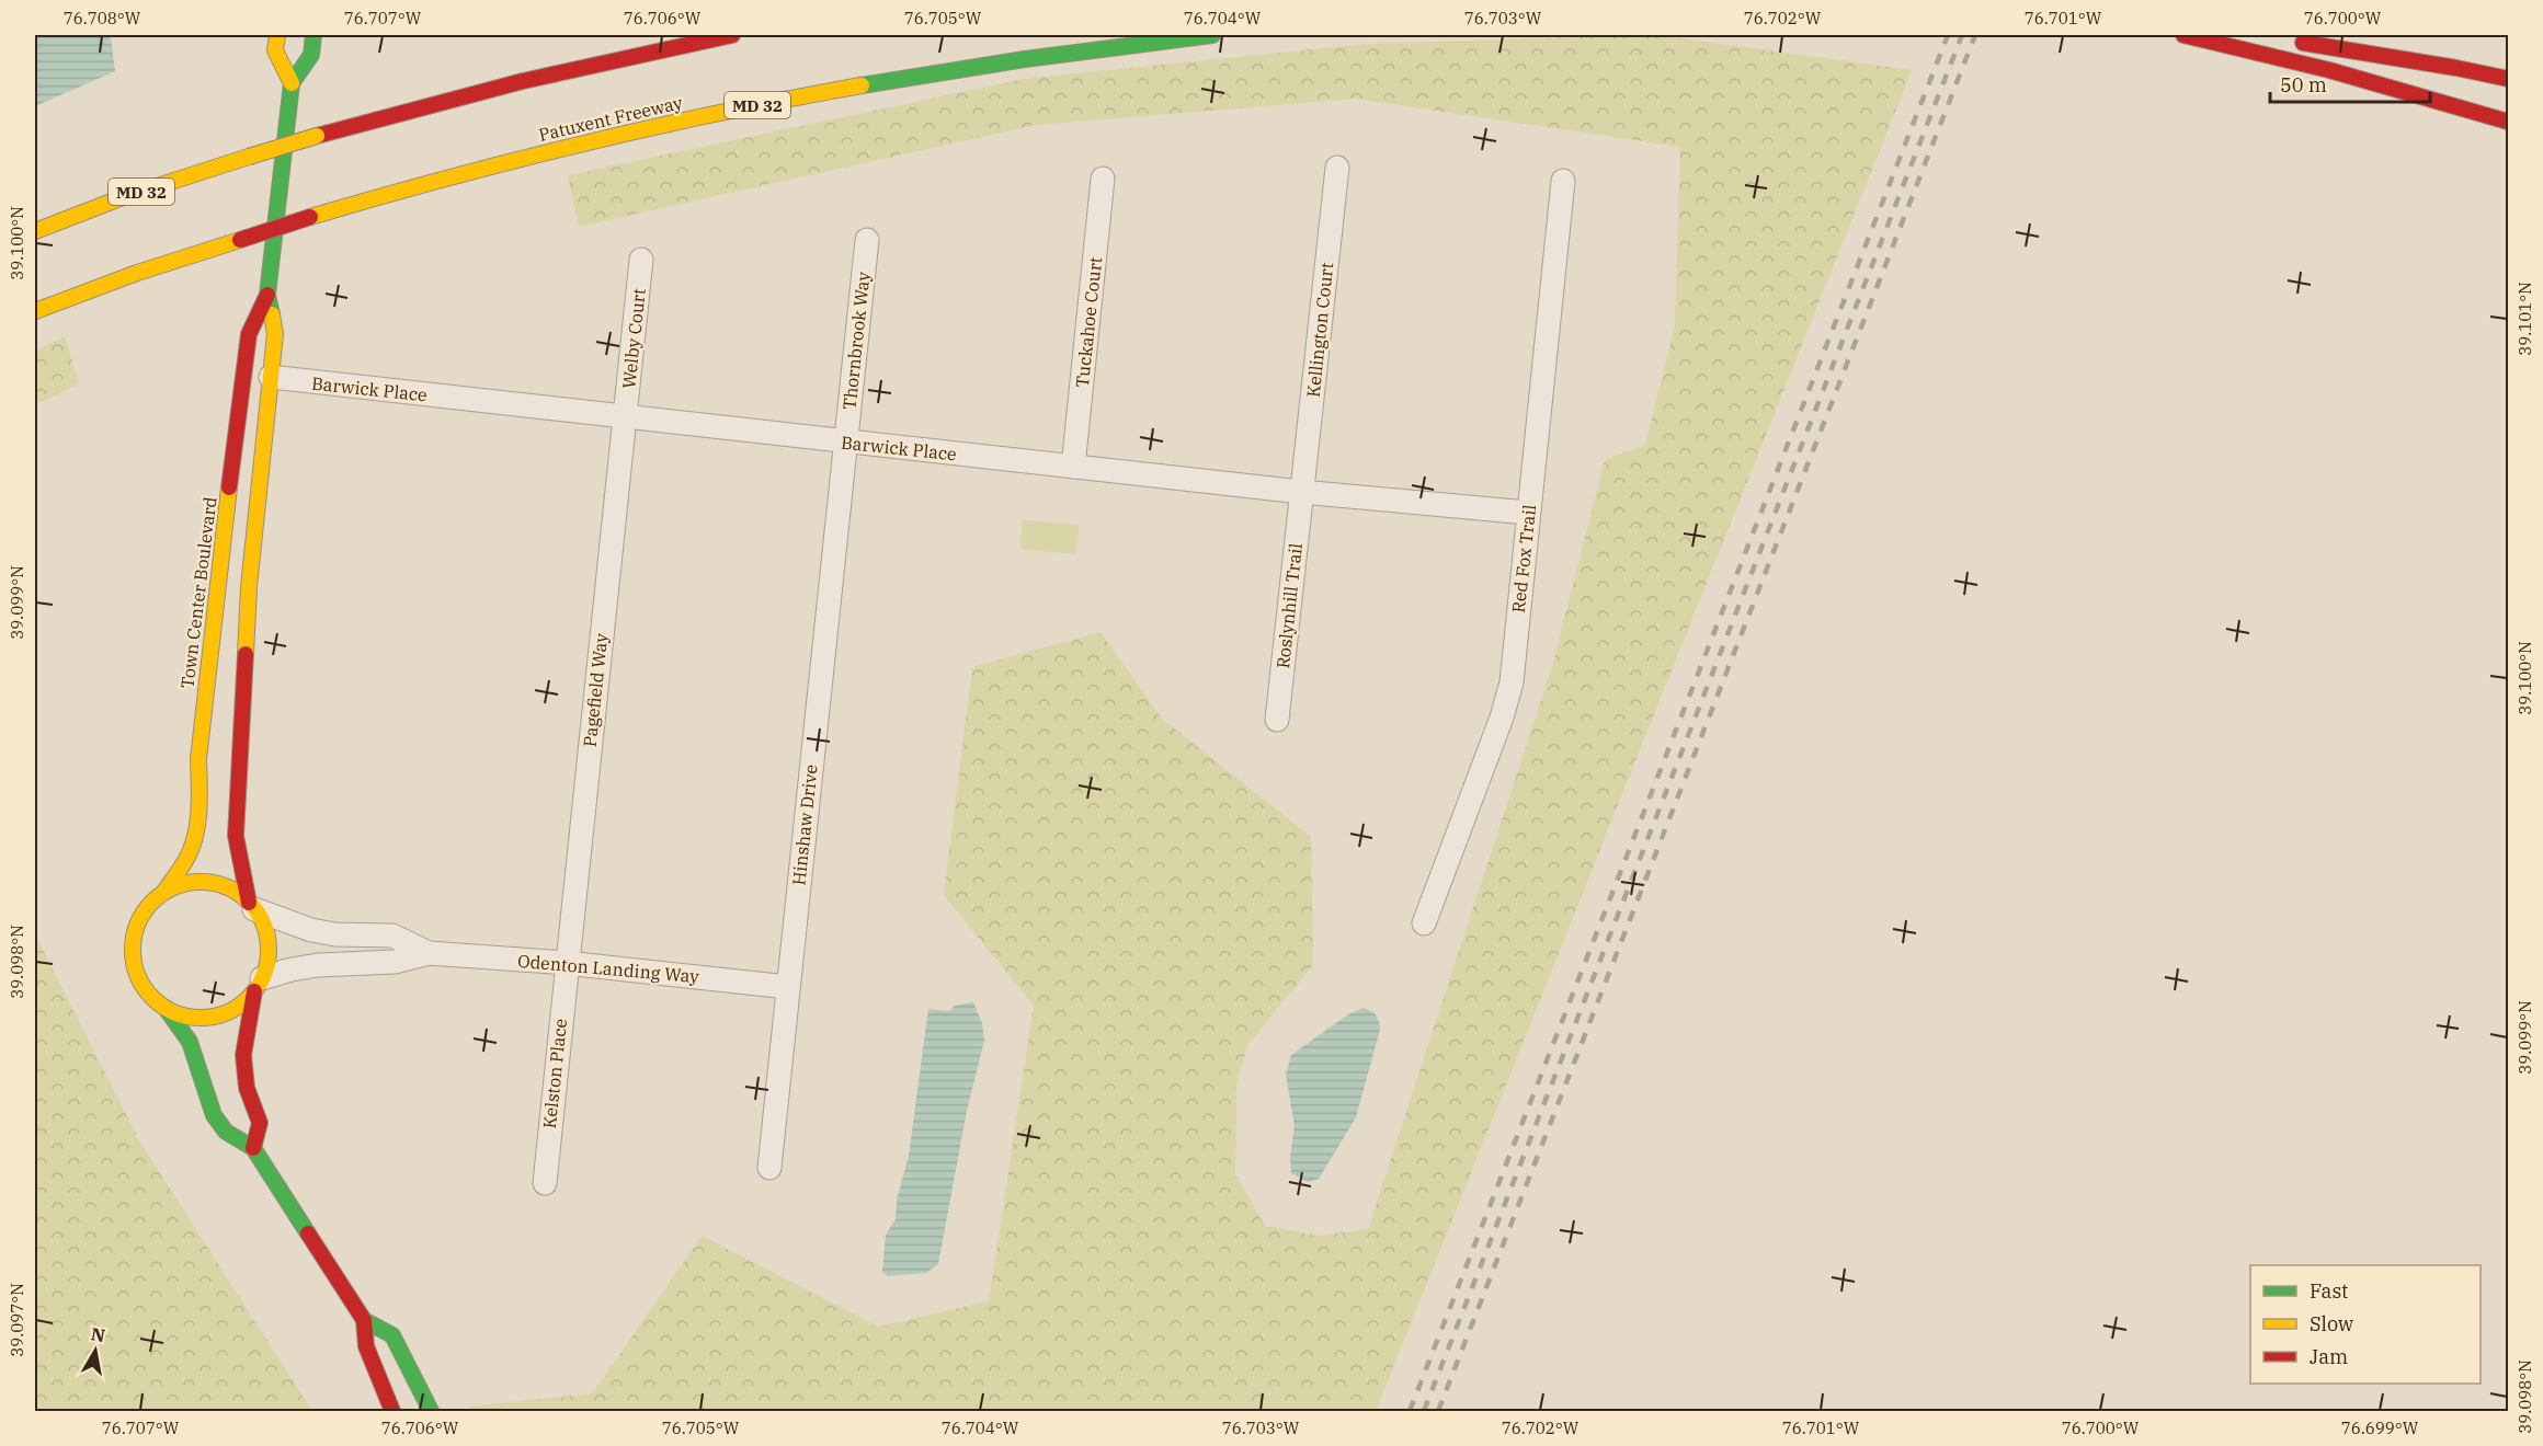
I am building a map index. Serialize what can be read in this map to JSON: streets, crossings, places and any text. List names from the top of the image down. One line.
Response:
{"streets":{"main road":["MD 32","Patuxent Freeway","Town Center Boulevard"],"street":["Tuckahoe Court","Kellington Court","Welby Court","Thornbrook Way","Barwick Place","Red Fox Trail","Roslynhill Trail","Pagefield Way","Hinshaw Drive","Odenton Landing Way","Kelston Place"]},"crossings":[["Tuckahoe Court","Barwick Place"],["Kellington Court","Barwick Place"],["Kellington Court","Roslynhill Trail"],["Welby Court","Barwick Place"],["Welby Court","Pagefield Way"],["Thornbrook Way","Barwick Place"],["Thornbrook Way","Hinshaw Drive"],["Barwick Place","Red Fox Trail"],["Barwick Place","Town Center Boulevard"],["Barwick Place","Roslynhill Trail"],["Barwick Place","Pagefield Way"],["Barwick Place","Hinshaw Drive"],["Town Center Boulevard","Odenton Landing Way"],["Pagefield Way","Odenton Landing Way"],["Pagefield Way","Kelston Place"],["Hinshaw Drive","Odenton Landing Way"],["Odenton Landing Way","Kelston Place"]],"legend":["Fast","Slow","Jam"],"scale_bar":"50 m","north":"top","coordinates":["76.708°W","76.707°W","76.706°W","76.705°W","76.704°W","76.703°W","76.702°W","76.701°W","76.700°W","39.100°N","39.101°N","39.099°N","39.098°N","39.097°N","76.699°W"]}
